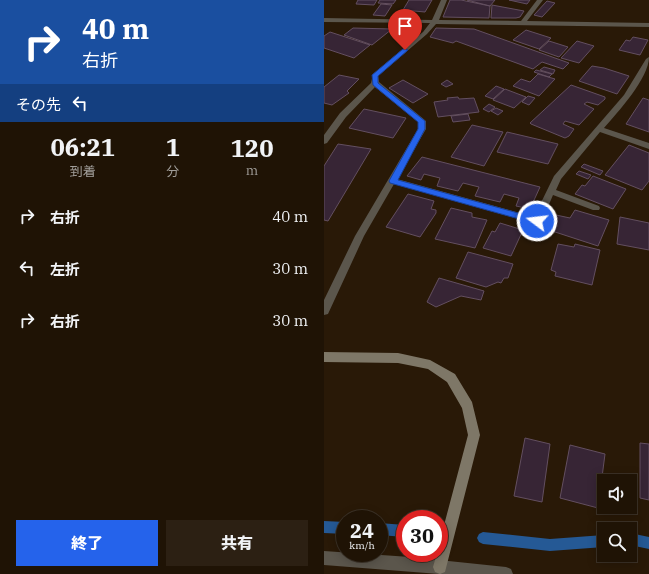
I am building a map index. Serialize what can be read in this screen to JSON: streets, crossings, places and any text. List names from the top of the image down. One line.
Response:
{"page":{"turn":["40 m","右折"],"then":"その先","eta":["06:21","到着","1","分","120","m"],"list":[{"name":"右折","value":"40 m"},{"name":"左折","value":"30 m"},{"name":"右折","value":"30 m"}],"speed":"24 km/h","limit":"30","buttons":["終了","共有"]}}
